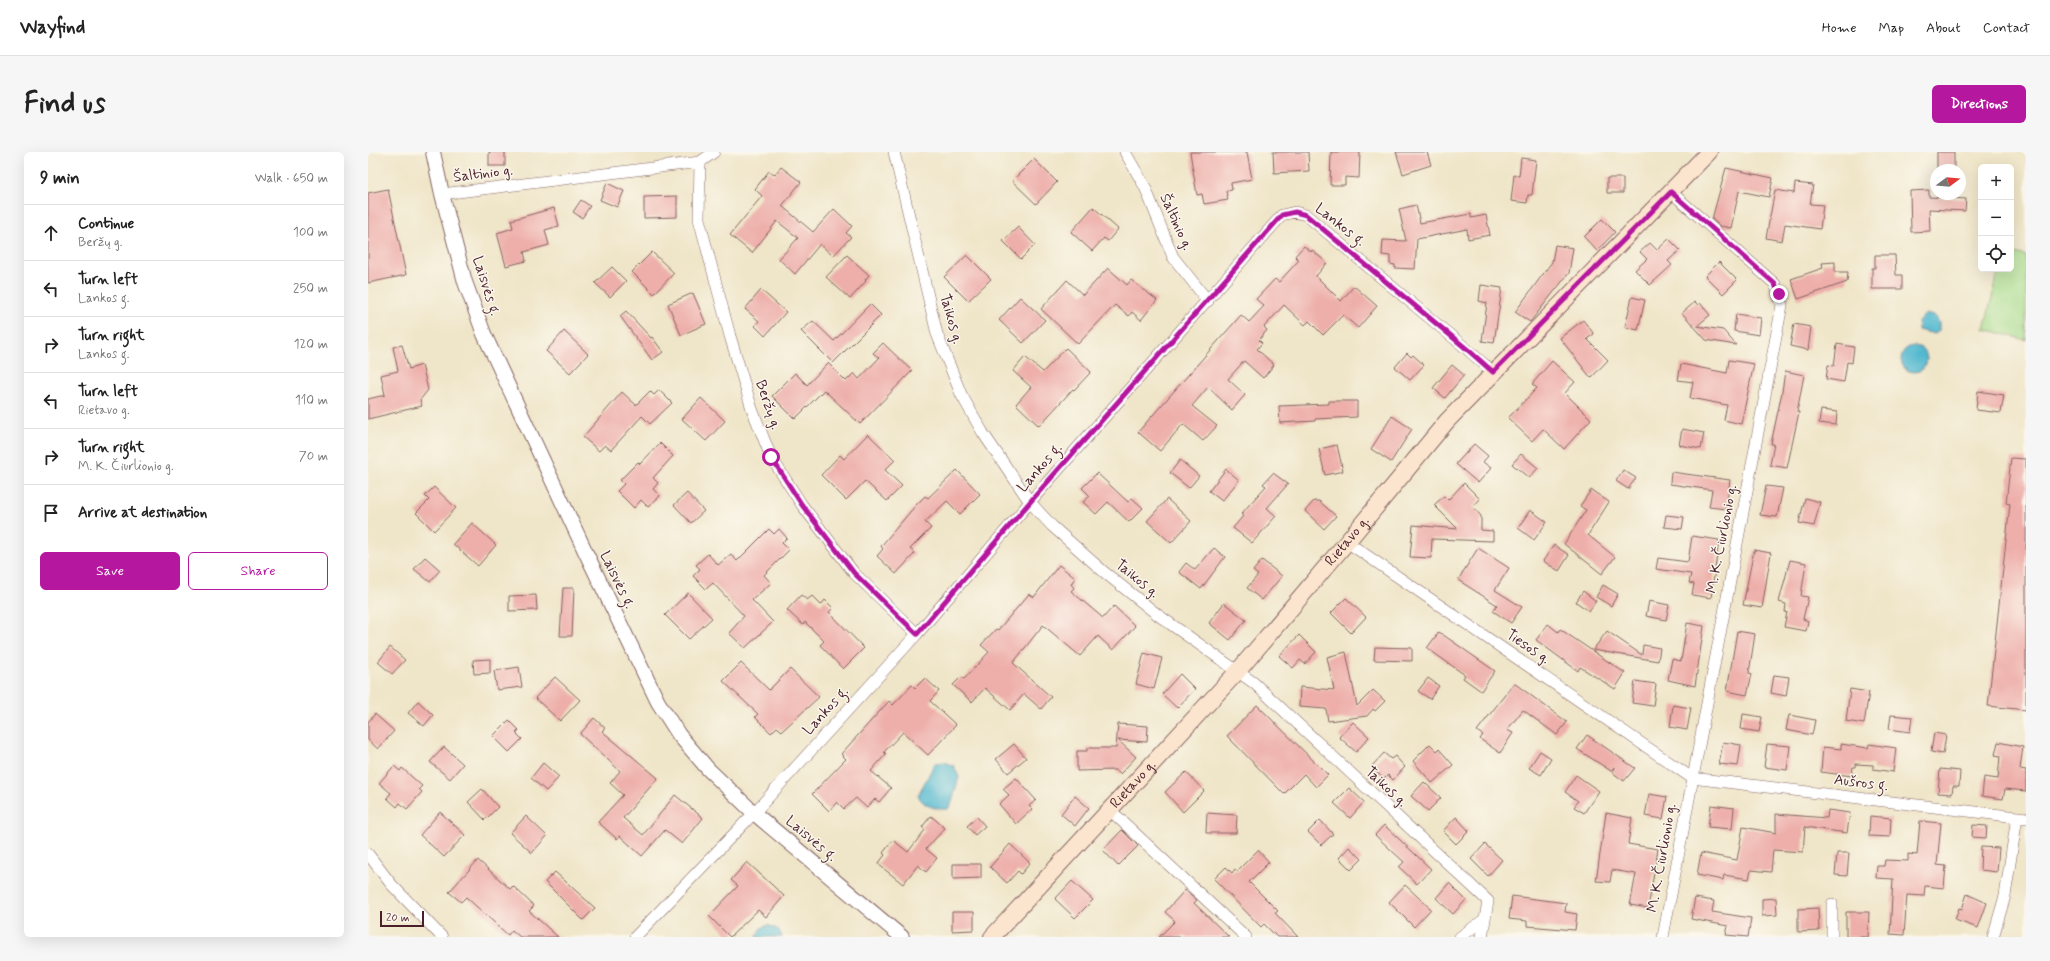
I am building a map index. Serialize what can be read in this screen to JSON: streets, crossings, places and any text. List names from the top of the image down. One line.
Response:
{"streets":{"main road":["Rietavo g."],"street":["Šaltinio g.","Lankos g.","Laisvės g.","Taikos g.","Beržų g.","M. K. Čiurlionio g.","Tiesos g.","Aušros g."]},"crossings":[["Šaltinio g.","Lankos g."],["Šaltinio g.","Laisvės g."],["Šaltinio g.","Beržų g."],["Lankos g.","Laisvės g."],["Lankos g.","Taikos g."],["Lankos g.","Beržų g."],["Lankos g.","Rietavo g."],["Taikos g.","Rietavo g."],["M. K. Čiurlionio g.","Rietavo g."],["M. K. Čiurlionio g.","Tiesos g."],["M. K. Čiurlionio g.","Aušros g."],["Rietavo g.","Tiesos g."],["Tiesos g.","Aušros g."]],"scale_bar":"20 m","north":"right","page":{"header":"Wayfind","nav":["Home","Map","About","Contact"],"buttons":["Directions",["Save","Share"]],"title":"Find us","heading":["9 min","Walk · 650 m"],"map_buttons":["+","−"],"list":[["Continue","Beržų g.","100 m"],["Turn left","Lankos g.","250 m"],["Turn right","Lankos g.","120 m"],["Turn left","Rietavo g.","110 m"],["Turn right","M. K. Čiurlionio g.","70 m"],"Arrive at destination"],"scale":"20 m"}}
